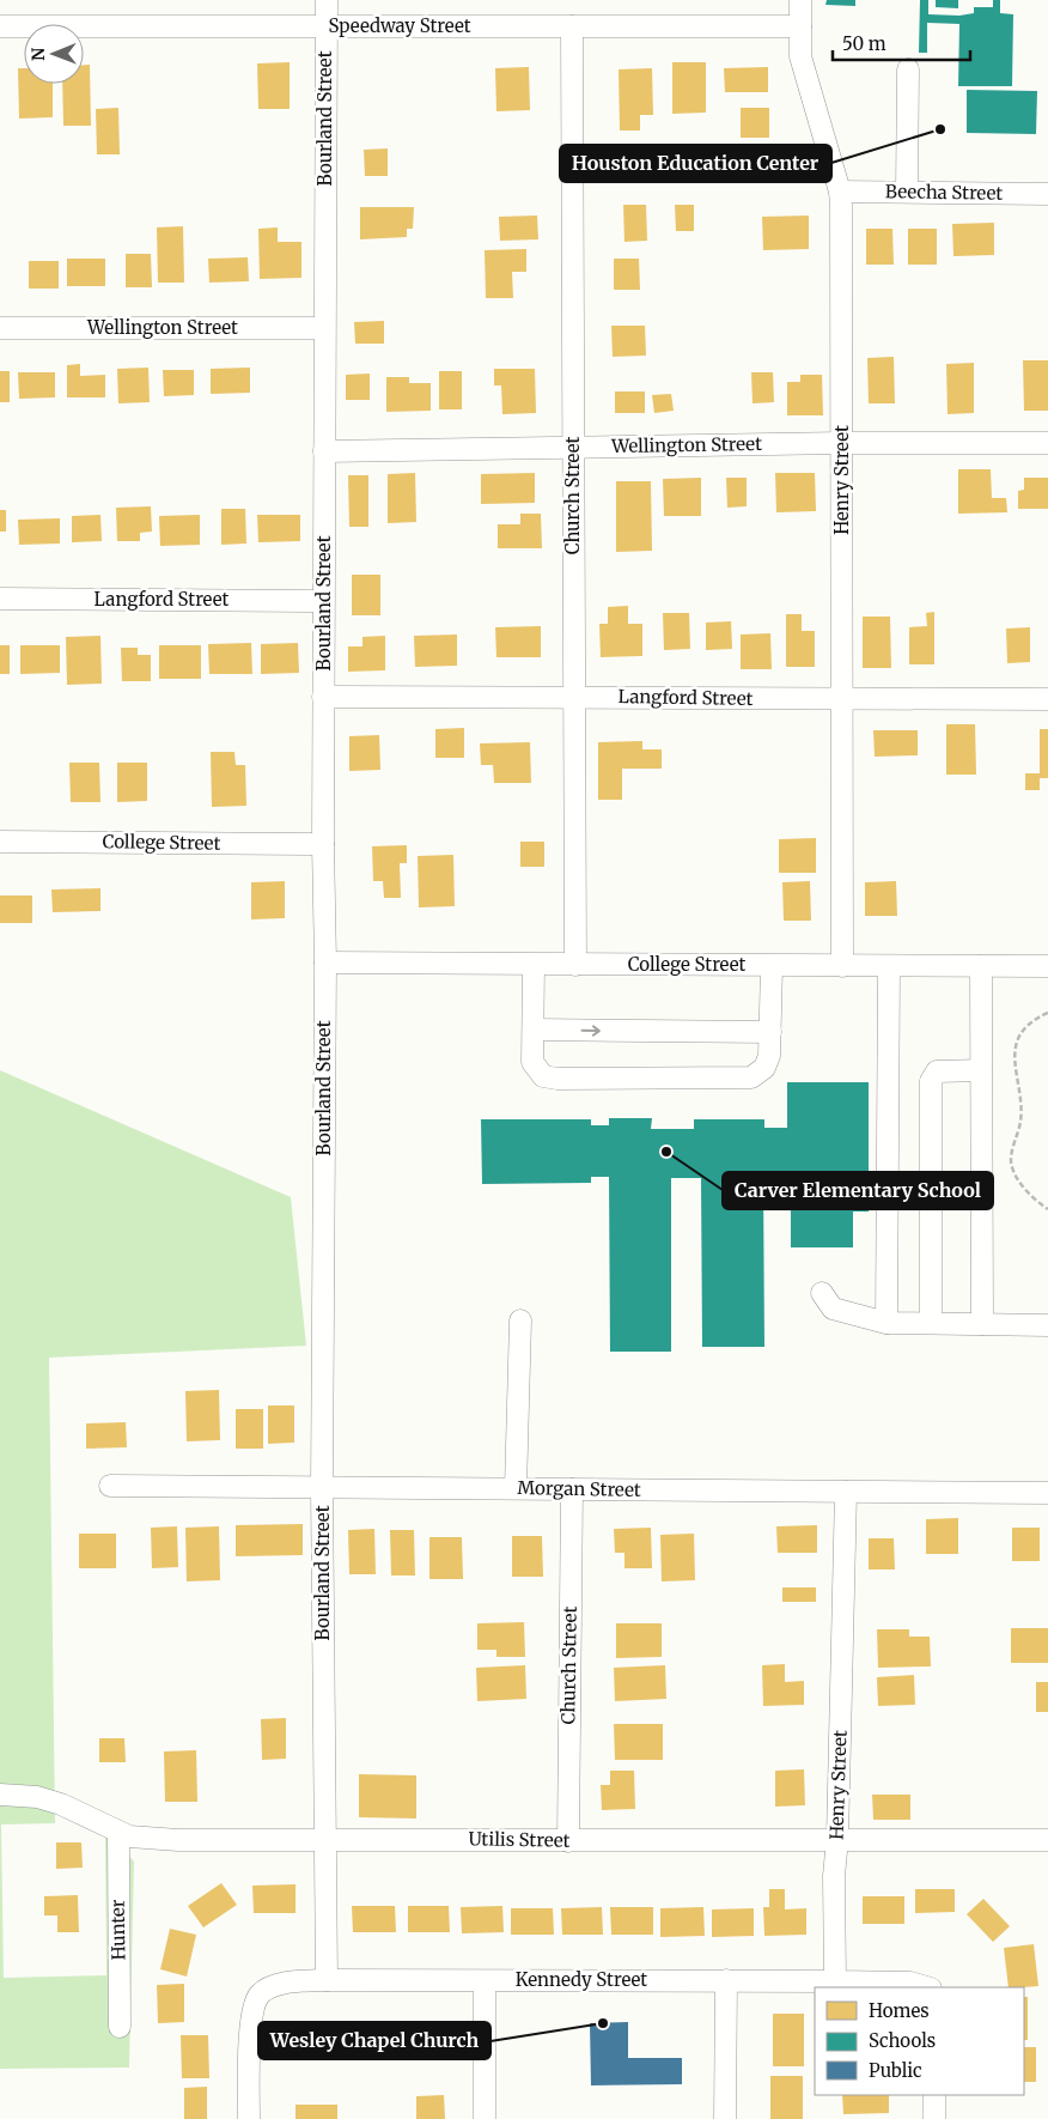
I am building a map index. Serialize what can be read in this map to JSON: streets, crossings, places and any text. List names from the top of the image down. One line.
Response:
{"streets":{"street":["Speedway Street","Bourland Street","Beecha Street","Wellington Street","Henry Street","Church Street","Langford Street","College Street","Morgan Street","Utilis Street","Hunter","Kennedy Street"]},"crossings":[["Speedway Street","Bourland Street"],["Speedway Street","Henry Street"],["Speedway Street","Church Street"],["Bourland Street","Wellington Street"],["Bourland Street","Langford Street"],["Bourland Street","College Street"],["Bourland Street","Morgan Street"],["Bourland Street","Utilis Street"],["Bourland Street","Kennedy Street"],["Beecha Street","Henry Street"],["Wellington Street","Henry Street"],["Wellington Street","Church Street"],["Henry Street","Langford Street"],["Henry Street","College Street"],["Henry Street","Morgan Street"],["Henry Street","Utilis Street"],["Henry Street","Kennedy Street"],["Church Street","Langford Street"],["Church Street","College Street"],["Church Street","Morgan Street"],["Church Street","Utilis Street"],["Utilis Street","Hunter"]],"places":["Houston Education Center","Carver Elementary School","Wesley Chapel Church"],"legend":["Homes","Schools","Public"],"scale_bar":"50 m","north":"left"}
